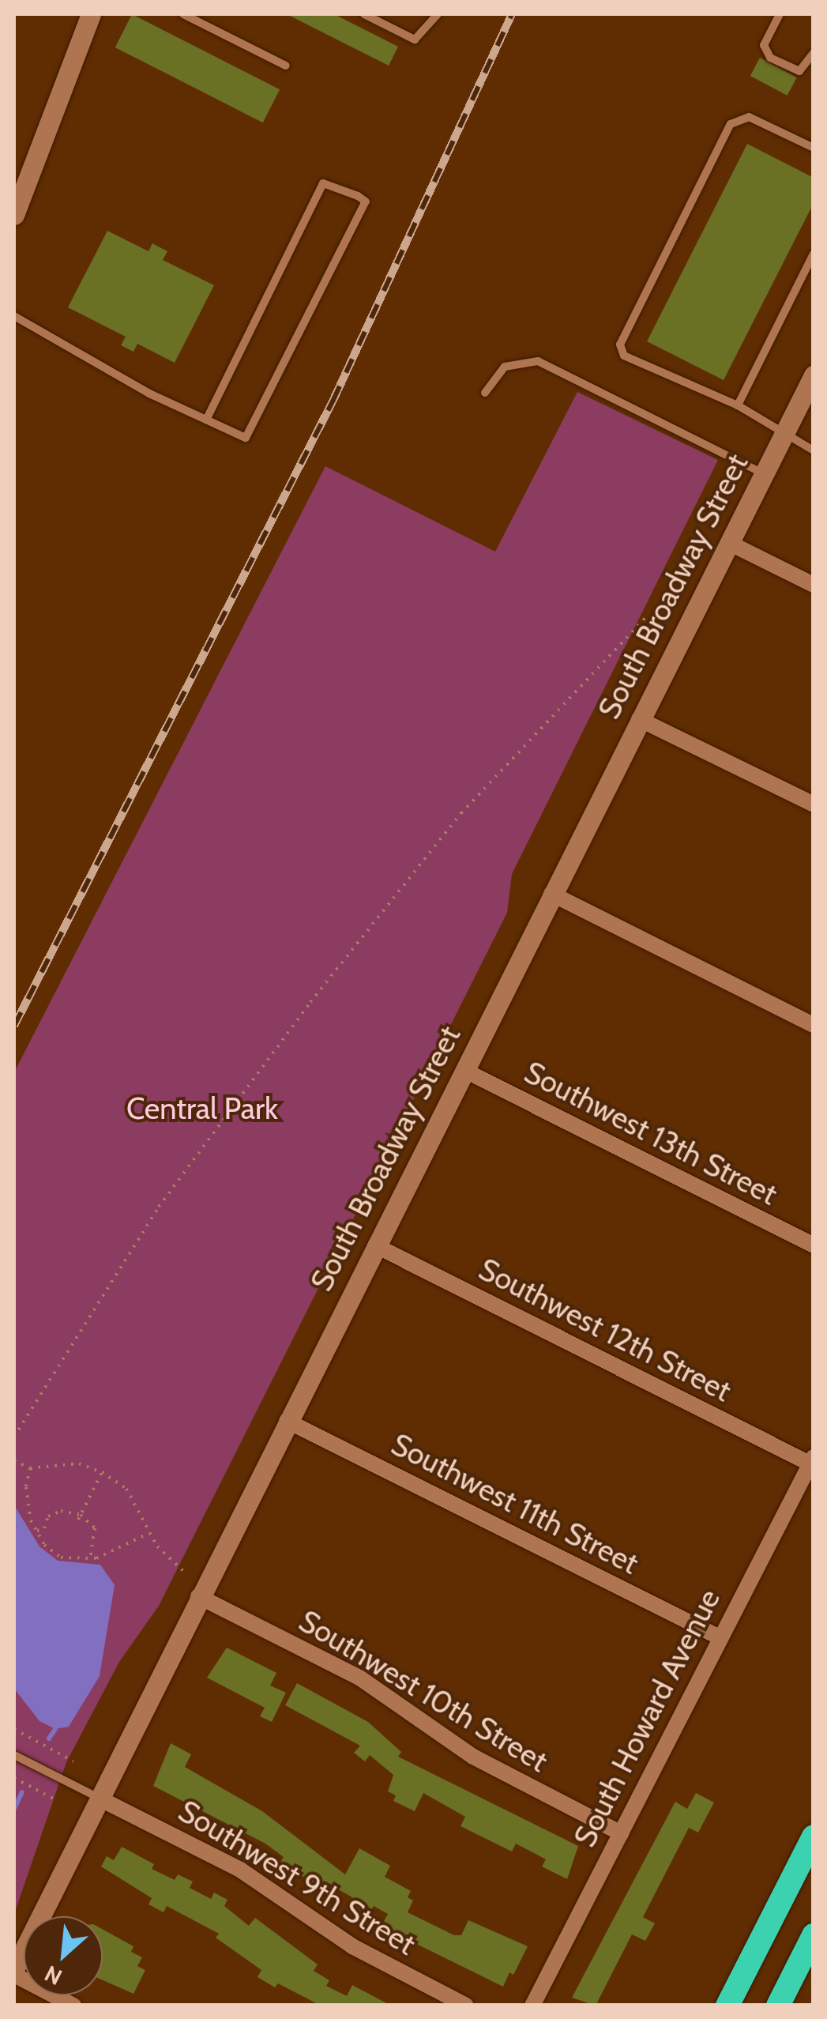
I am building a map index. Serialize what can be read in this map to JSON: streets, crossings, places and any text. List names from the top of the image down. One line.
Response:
{"streets":{"main road":["South Broadway Street"],"street":["Southwest 13th Street","Southwest 12th Street","Southwest 11th Street","Southwest 10th Street","South Howard Avenue","Southwest 9th Street"]},"crossings":[["South Broadway Street","Southwest 13th Street"],["South Broadway Street","Southwest 12th Street"],["South Broadway Street","Southwest 11th Street"],["South Broadway Street","Southwest 10th Street"],["South Broadway Street","Southwest 9th Street"],["Southwest 12th Street","South Howard Avenue"],["Southwest 11th Street","South Howard Avenue"],["Southwest 10th Street","South Howard Avenue"]],"parks":["Central Park"],"north":"bottom left"}
